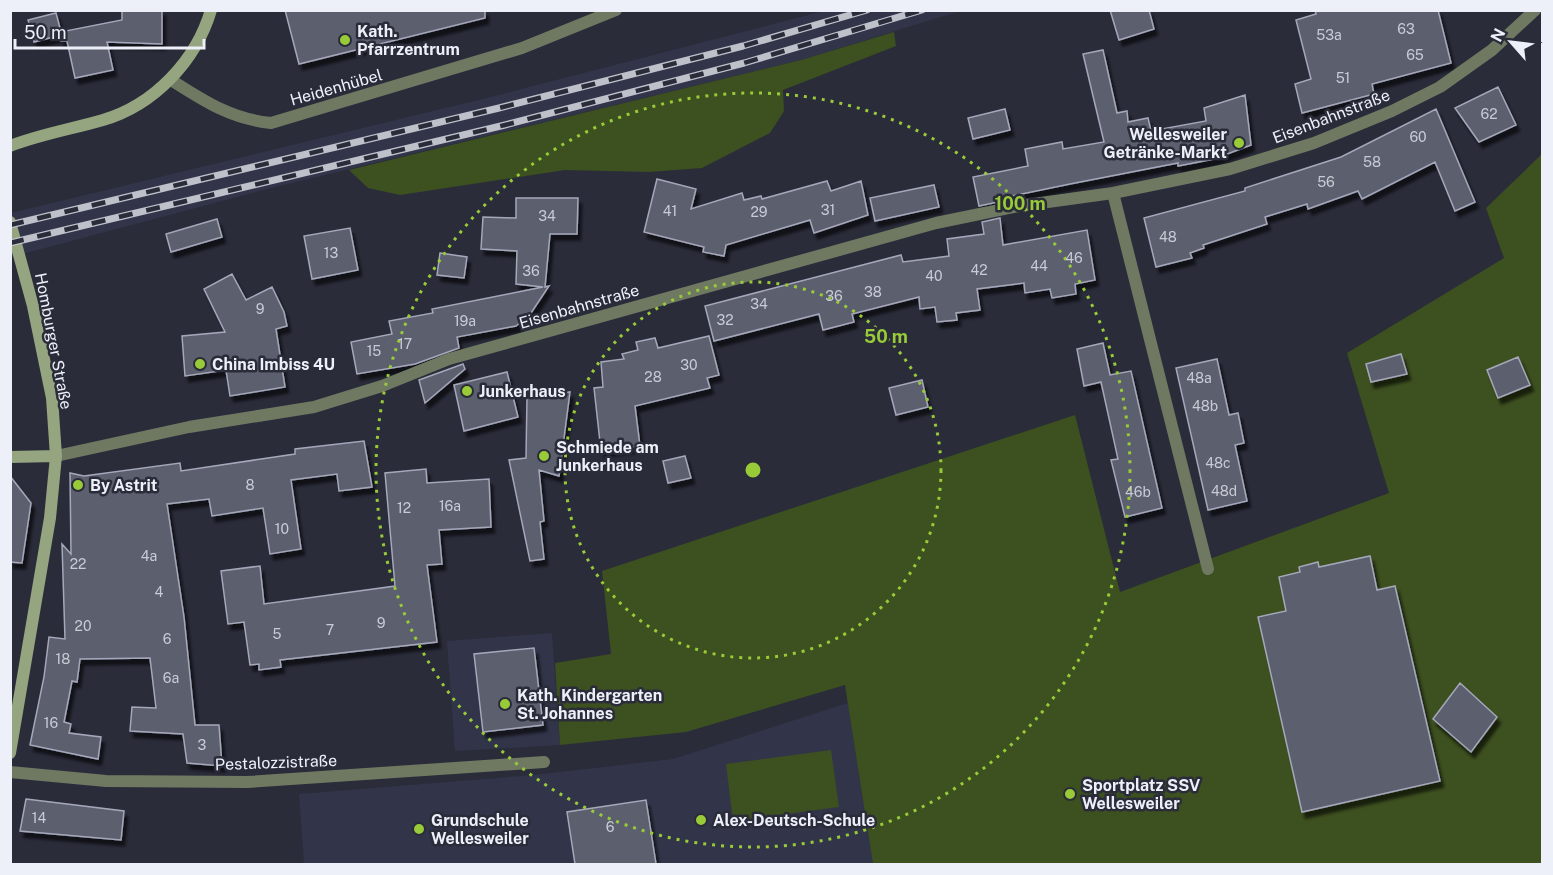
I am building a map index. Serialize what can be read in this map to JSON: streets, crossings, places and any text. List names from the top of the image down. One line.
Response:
{"streets":{"main road":["Homburger Straße"],"street":["Heidenhübel","Eisenbahnstraße","Pestalozzistraße"]},"crossings":[["Eisenbahnstraße","Homburger Straße"]],"places":["Kath. Pfarrzentrum","Wellesweiler Getränke-Markt","China Imbiss 4U","Junkerhaus","Schmiede am Junkerhaus","By Astrit","Kath. Kindergarten St. Johannes","Sportplatz SSV Wellesweiler","Alex-Deutsch-Schule","Grundschule Wellesweiler"],"house_numbers":["63","53a","65","51","62","60","58","56","31","41","29","34","48","13","46","44","42","36","40","38","36","34","9","32","19a","17","15","30","28","48a","48b","48c","8","48d","46b","16a","12","10","4a","22","4","9","20","7","5","6","18","6a","16","3","14","6"],"scale_bar":"50 m","north":"top left","rings":["100 m","50 m"]}
